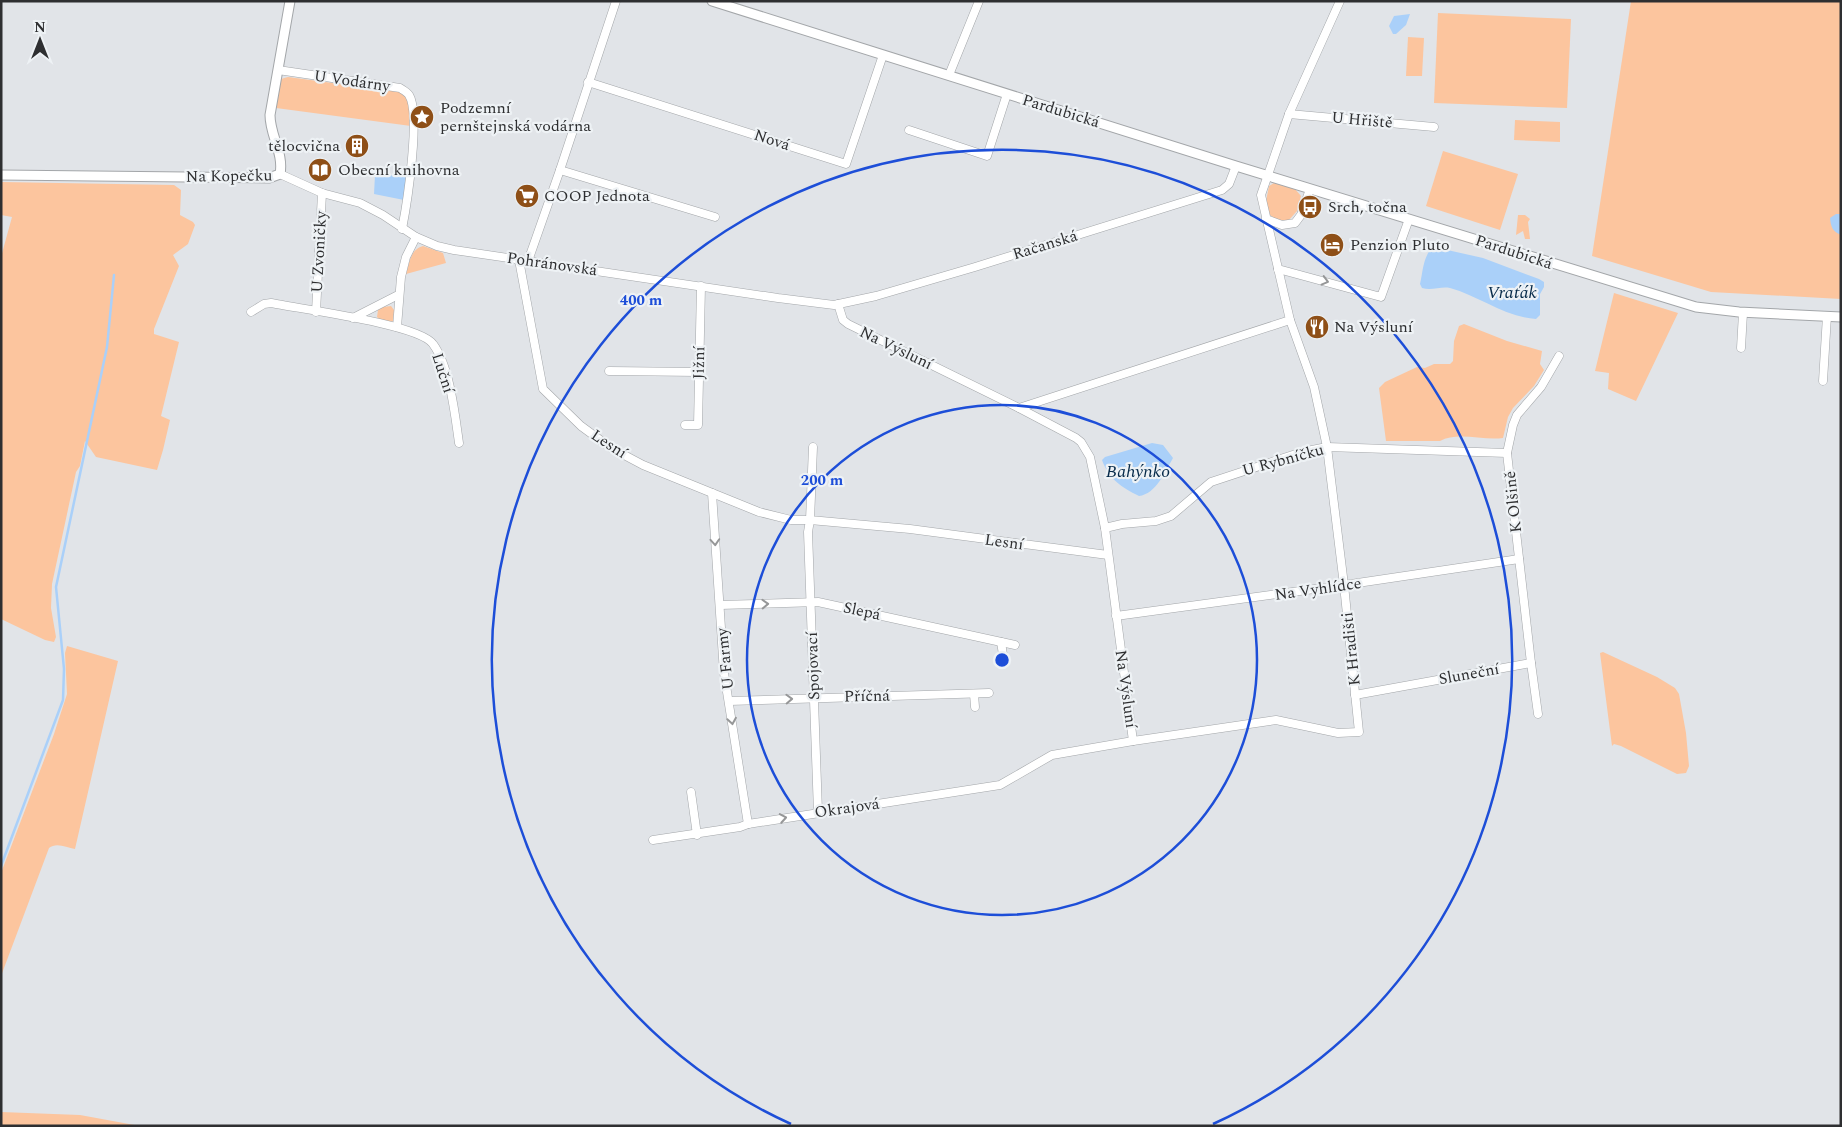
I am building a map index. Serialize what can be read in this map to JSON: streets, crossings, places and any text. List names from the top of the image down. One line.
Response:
{"streets":{"street":["U Vodárny","Pardubická","U Hřiště","Nová","Na Kopečku","Račanská","U Zvoničky","Pohránovská","Na Výsluní","Jižní","Luční","Lesní","U Rybníčku","K Olšině","Na Vyhlídce","Slepá","K Hradišti","U Farmy","Spojovací","Sluneční","Příčná","Okrajová"]},"crossings":[["U Vodárny","Na Kopečku"],["U Vodárny","Pohránovská"],["Pardubická","Nová"],["Pardubická","Račanská"],["Na Kopečku","Pohránovská"],["Račanská","Pohránovská"],["Račanská","Na Výsluní"],["U Zvoničky","Pohránovská"],["U Zvoničky","Luční"],["Pohránovská","Na Výsluní"],["Pohránovská","Jižní"],["Pohránovská","Lesní"],["Na Výsluní","Lesní"],["Na Výsluní","U Rybníčku"],["Na Výsluní","Na Vyhlídce"],["Na Výsluní","K Hradišti"],["Na Výsluní","Okrajová"],["Lesní","U Farmy"],["Lesní","Spojovací"],["U Rybníčku","K Olšině"],["U Rybníčku","K Hradišti"],["K Olšině","Na Vyhlídce"],["K Olšině","Sluneční"],["Na Vyhlídce","K Hradišti"],["Slepá","U Farmy"],["Slepá","Spojovací"],["K Hradišti","Sluneční"],["K Hradišti","Okrajová"],["U Farmy","Příčná"],["U Farmy","Okrajová"],["Spojovací","Příčná"],["Spojovací","Okrajová"]],"one_way":["U Farmy"],"water":["Vraťák","Bahýnko"],"places":{"place":["Podzemní pernštejnská vodárna"],"building":["tělocvična"],"library":["Obecní knihovna"],"supermarket":["COOP Jednota"],"bus stop":["Srch, točna"],"hotel":["Penzion Pluto"],"restaurant":["Na Výsluní"]},"north":"top","rings":["400 m","200 m"]}
